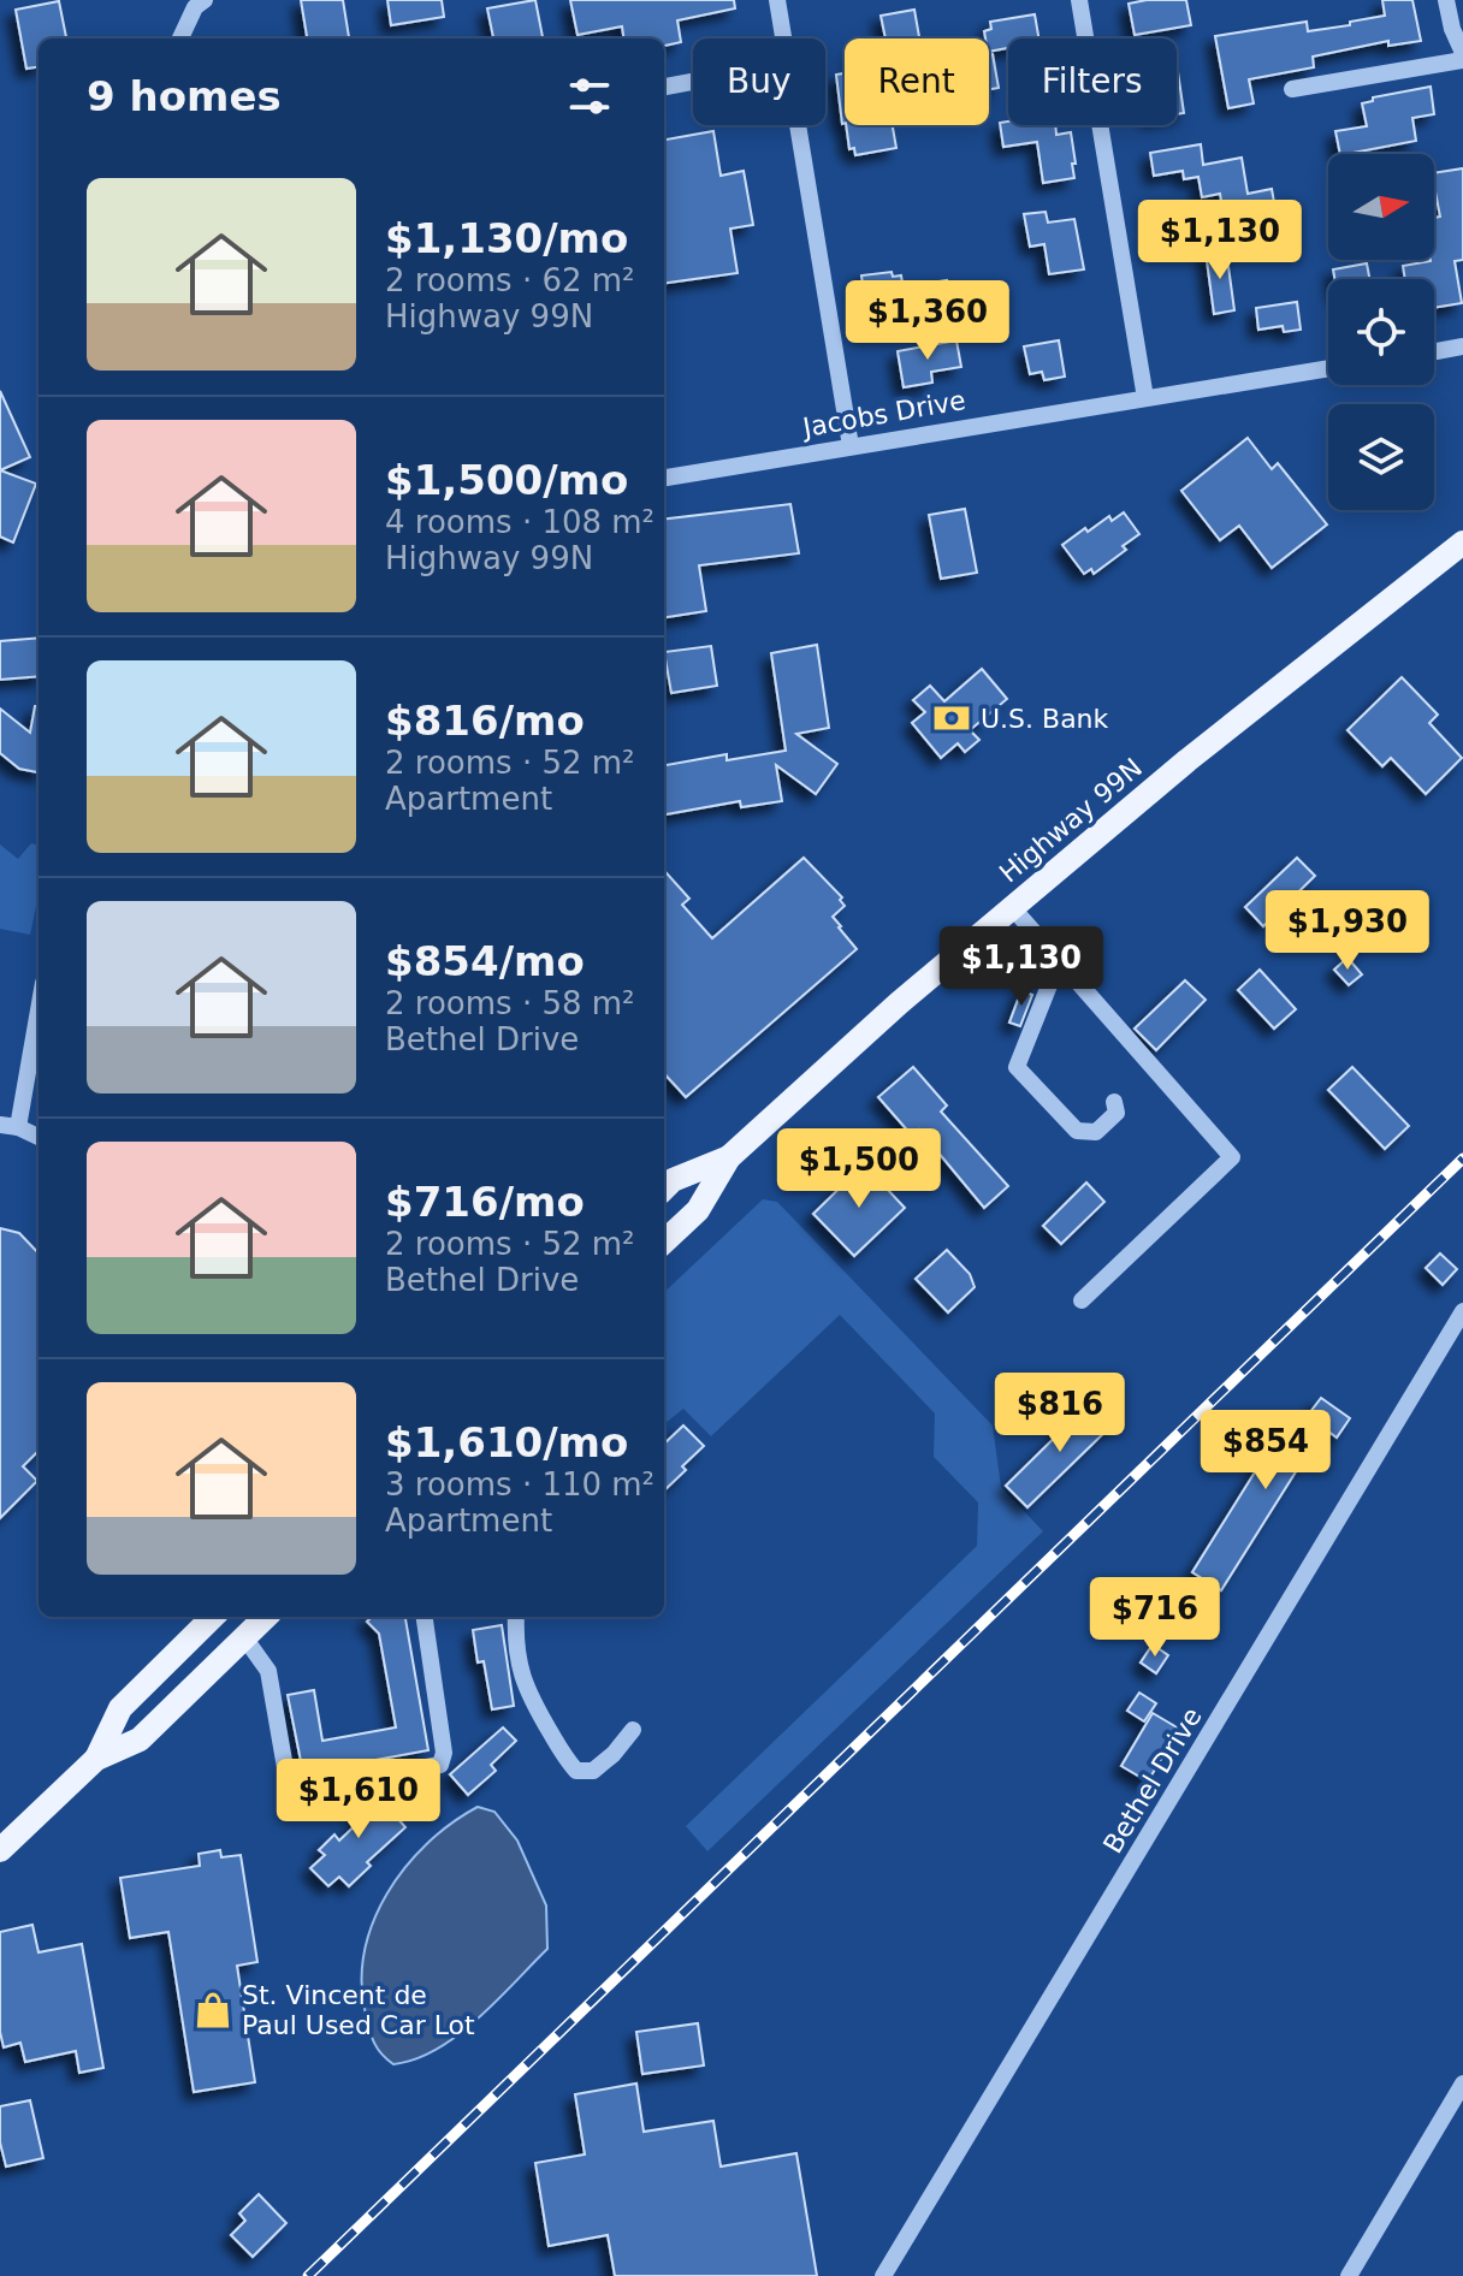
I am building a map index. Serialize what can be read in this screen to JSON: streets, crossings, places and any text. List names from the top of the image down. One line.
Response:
{"streets":{"main road":["Highway 99N"],"street":["Jacobs Drive","Bethel Drive"]},"places":{"bank":["U.S. Bank"],"shop":["St. Vincent de Paul Used Car Lot"]},"north":"right","page":{"chip":["Buy","Rent","Filters"],"heading":"9 homes","list":[{"name":"$1,130/mo","note":"2 rooms · 62 m² · Highway 99N"},{"name":"$1,500/mo","note":"4 rooms · 108 m² · Highway 99N"},{"name":"$816/mo","note":"2 rooms · 52 m² · Apartment"},{"name":"$854/mo","note":"2 rooms · 58 m² · Bethel Drive"},{"name":"$716/mo","note":"2 rooms · 52 m² · Bethel Drive"},{"name":"$1,610/mo","note":"3 rooms · 110 m² · Apartment"}],"price":["$1,130","$1,360","$1,930","$1,130","$1,500","$816","$854","$716","$1,610"]}}
